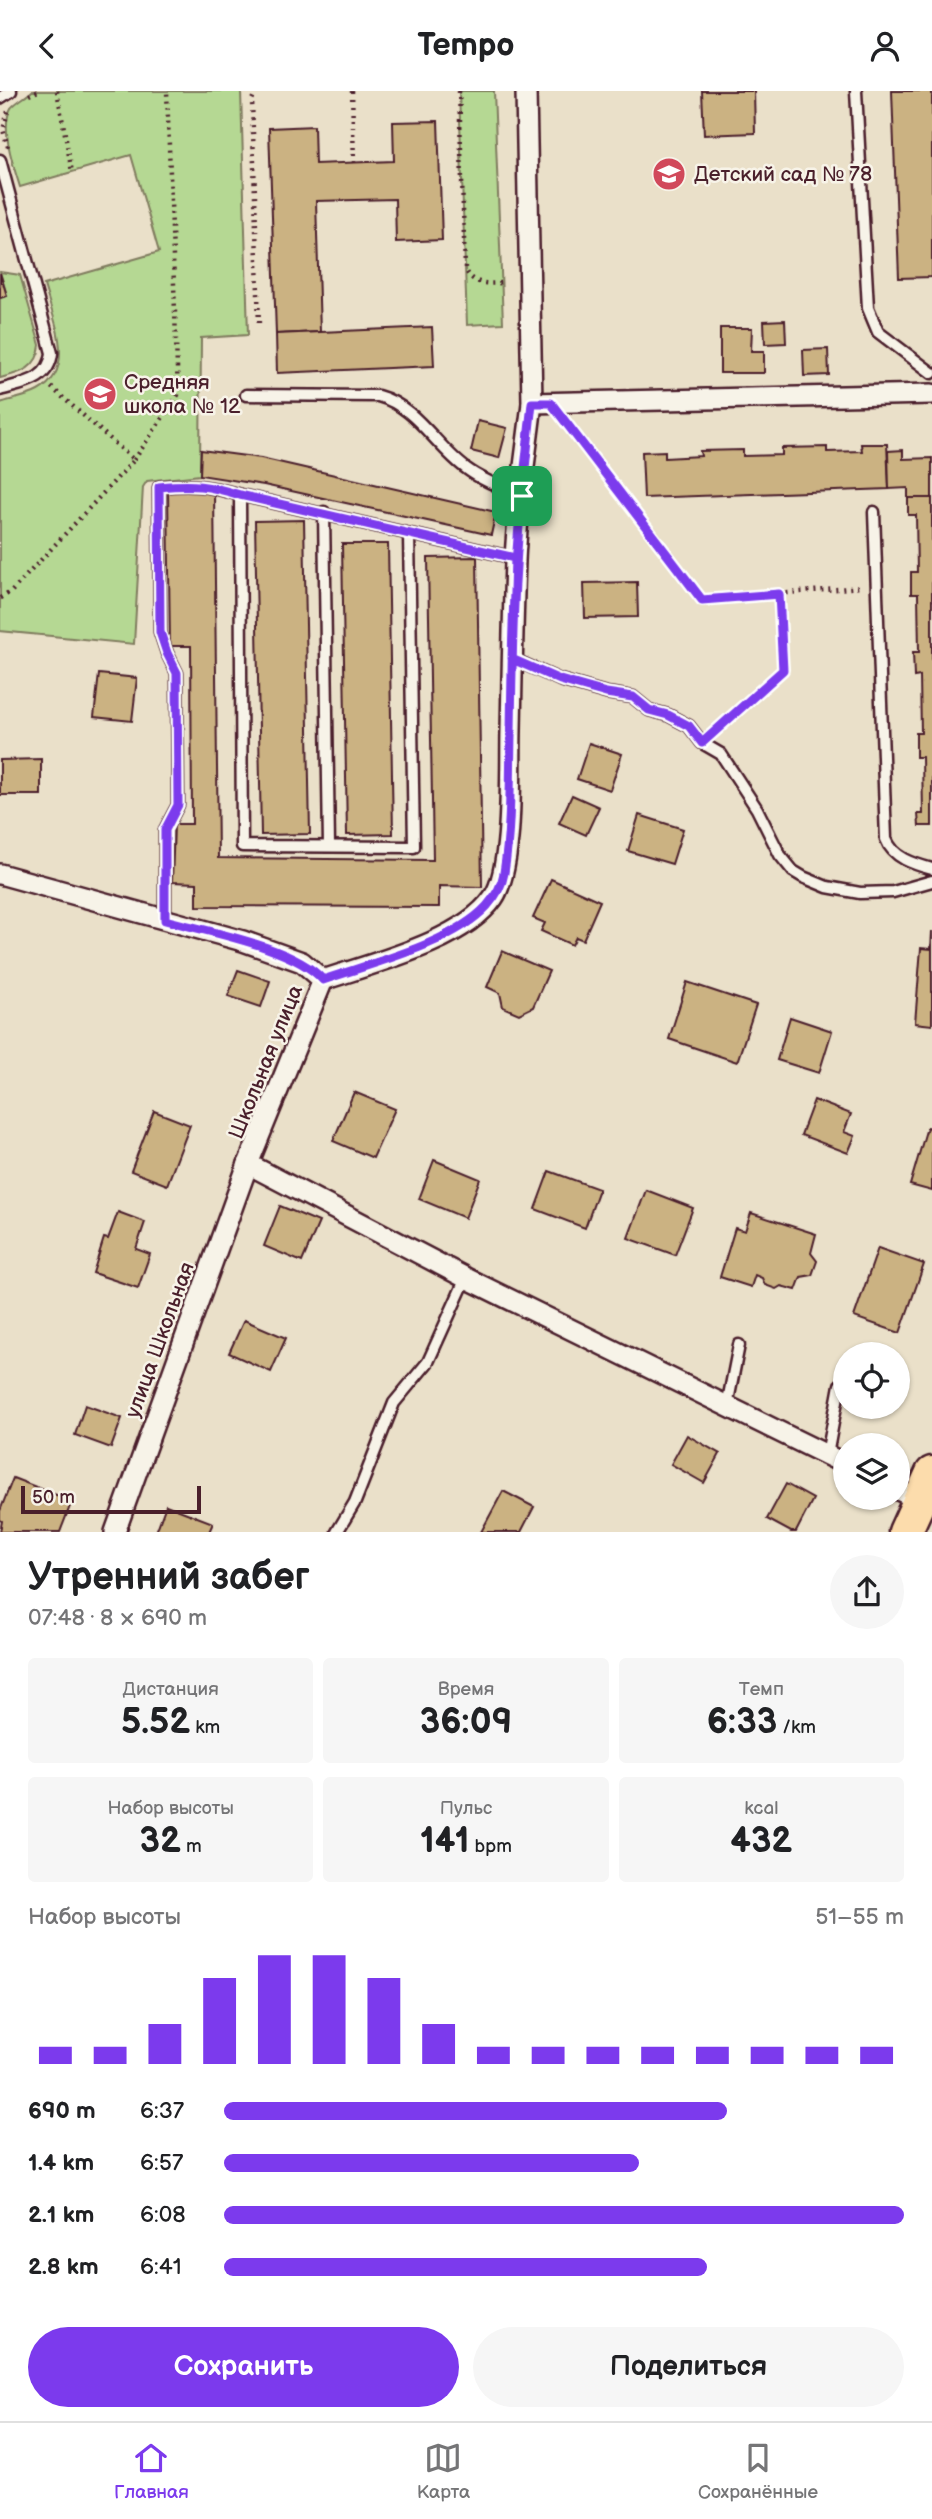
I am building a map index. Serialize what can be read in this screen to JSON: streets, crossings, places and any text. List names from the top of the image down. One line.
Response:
{"streets":{"street":["Школьная улица","улица Школьная"]},"crossings":[["Школьная улица","улица Школьная"]],"places":{"school or university":["Детский сад № 78","Средняя школа № 12"]},"scale_bar":"50 m","page":{"header":"Tempo","scale":"50 m","heading":["Утренний забег","07:48 · 8 × 690 m"],"stats":[["Дистанция","5.52 km"],["Время","36:09"],["Темп","6:33 /km"],["Набор высоты","32 m"],["Пульс","141 bpm"],["kcal","432"]],"chart":["Набор высоты","51–55 m"],"list":[{"name":"690 m","note":"6:37"},{"name":"1.4 km","note":"6:57"},{"name":"2.1 km","note":"6:08"},{"name":"2.8 km","note":"6:41"}],"buttons":["Сохранить","Поделиться"],"tabs":["Главная","Карта","Сохранённые"]}}
